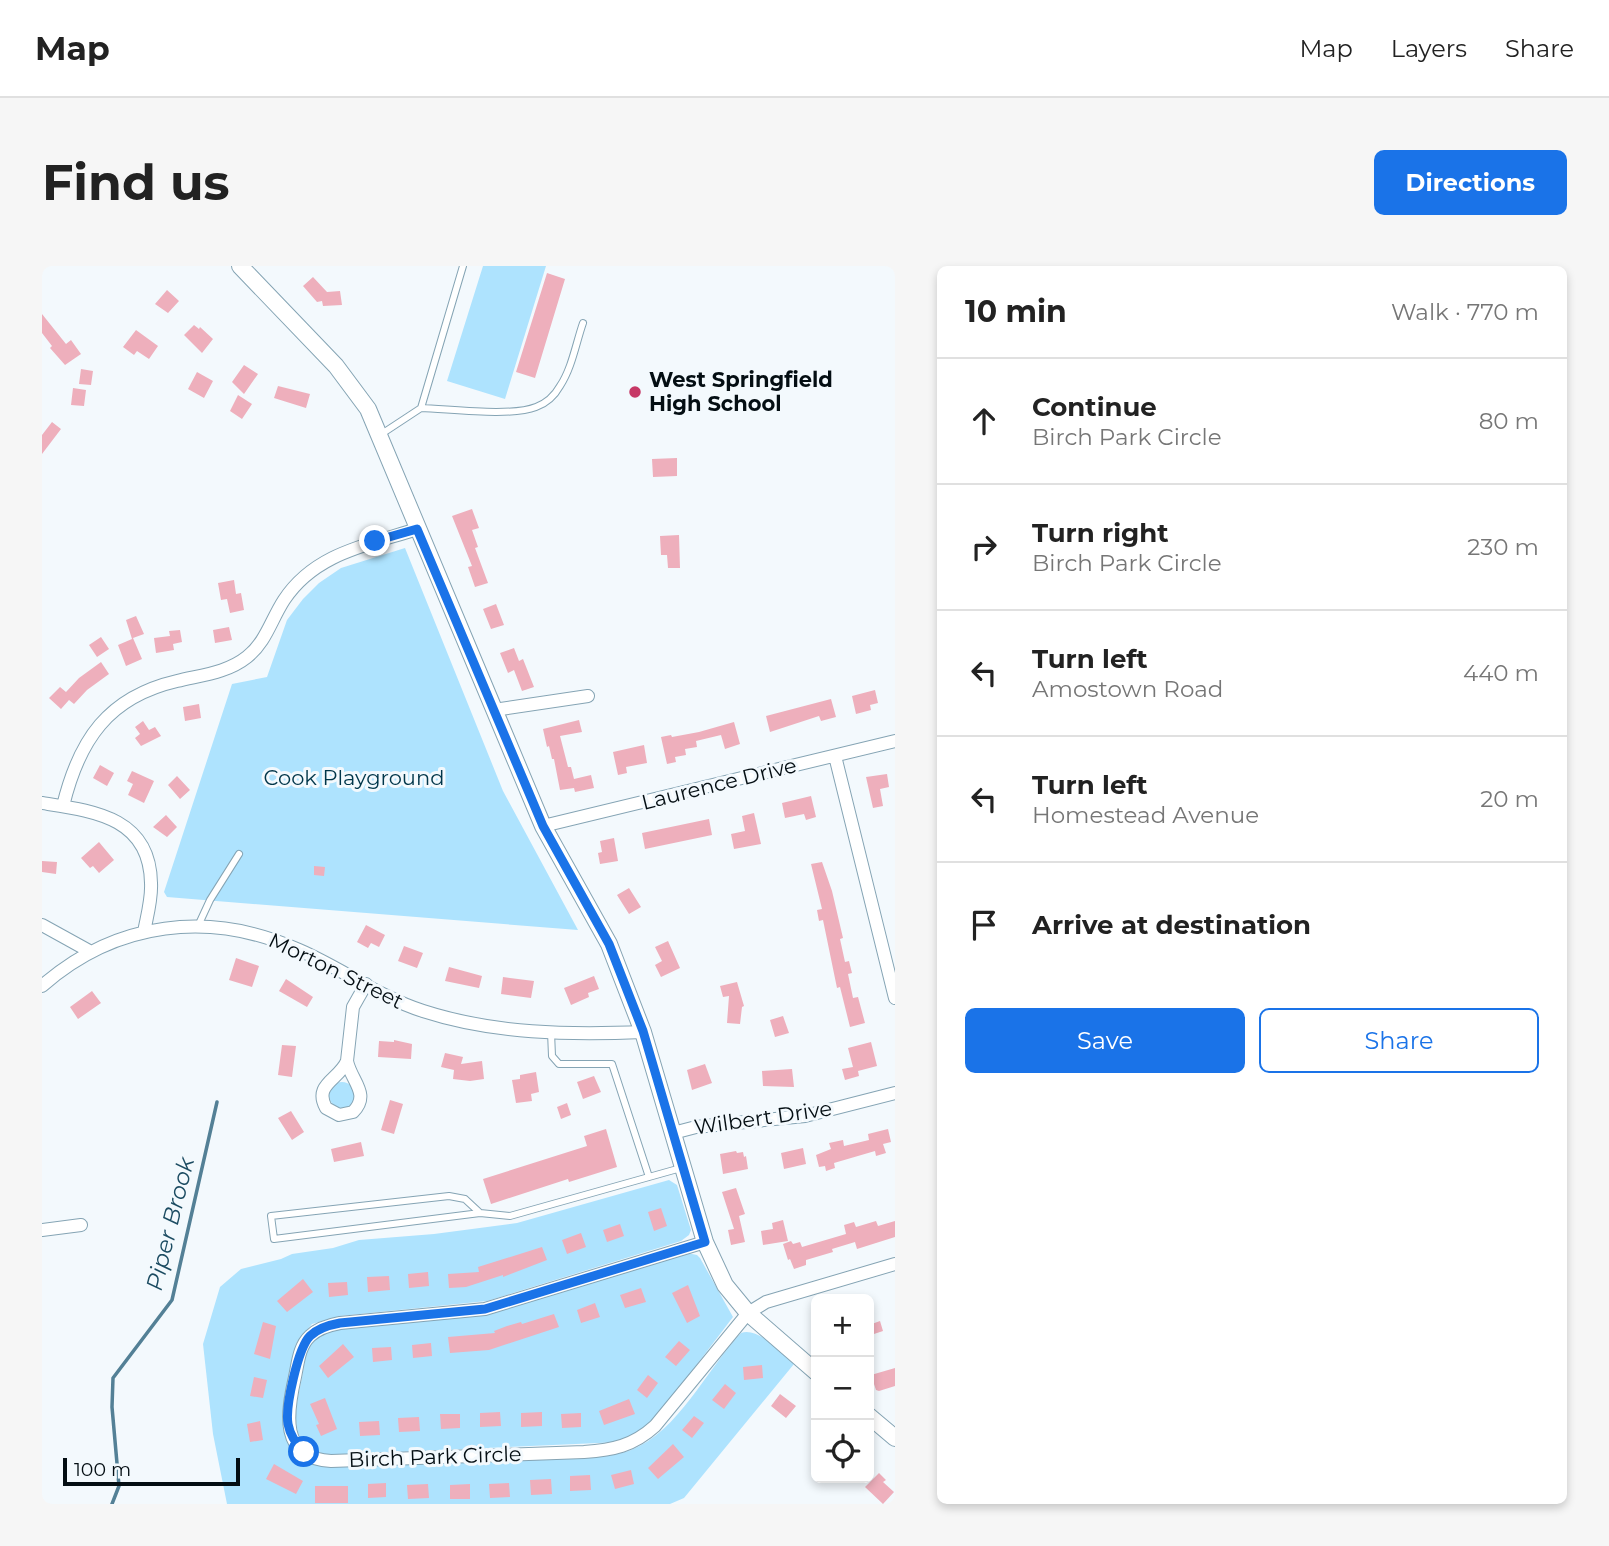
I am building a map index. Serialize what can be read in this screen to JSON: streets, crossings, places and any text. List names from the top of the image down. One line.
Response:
{"streets":{"street":["Laurence Drive","Morton Street","Wilbert Drive","Birch Park Circle"]},"water":["Piper Brook"],"parks":["Cook Playground"],"places":["West Springfield High School"],"scale_bar":"100 m","page":{"header":"Map","nav":["Map","Layers","Share"],"buttons":["Directions",["Save","Share"]],"title":"Find us","heading":["10 min","Walk · 770 m"],"list":[["Continue","Birch Park Circle","80 m"],["Turn right","Birch Park Circle","230 m"],["Turn left","Amostown Road","440 m"],["Turn left","Homestead Avenue","20 m"],"Arrive at destination"],"map_buttons":["+","−"],"scale":"100 m"}}
